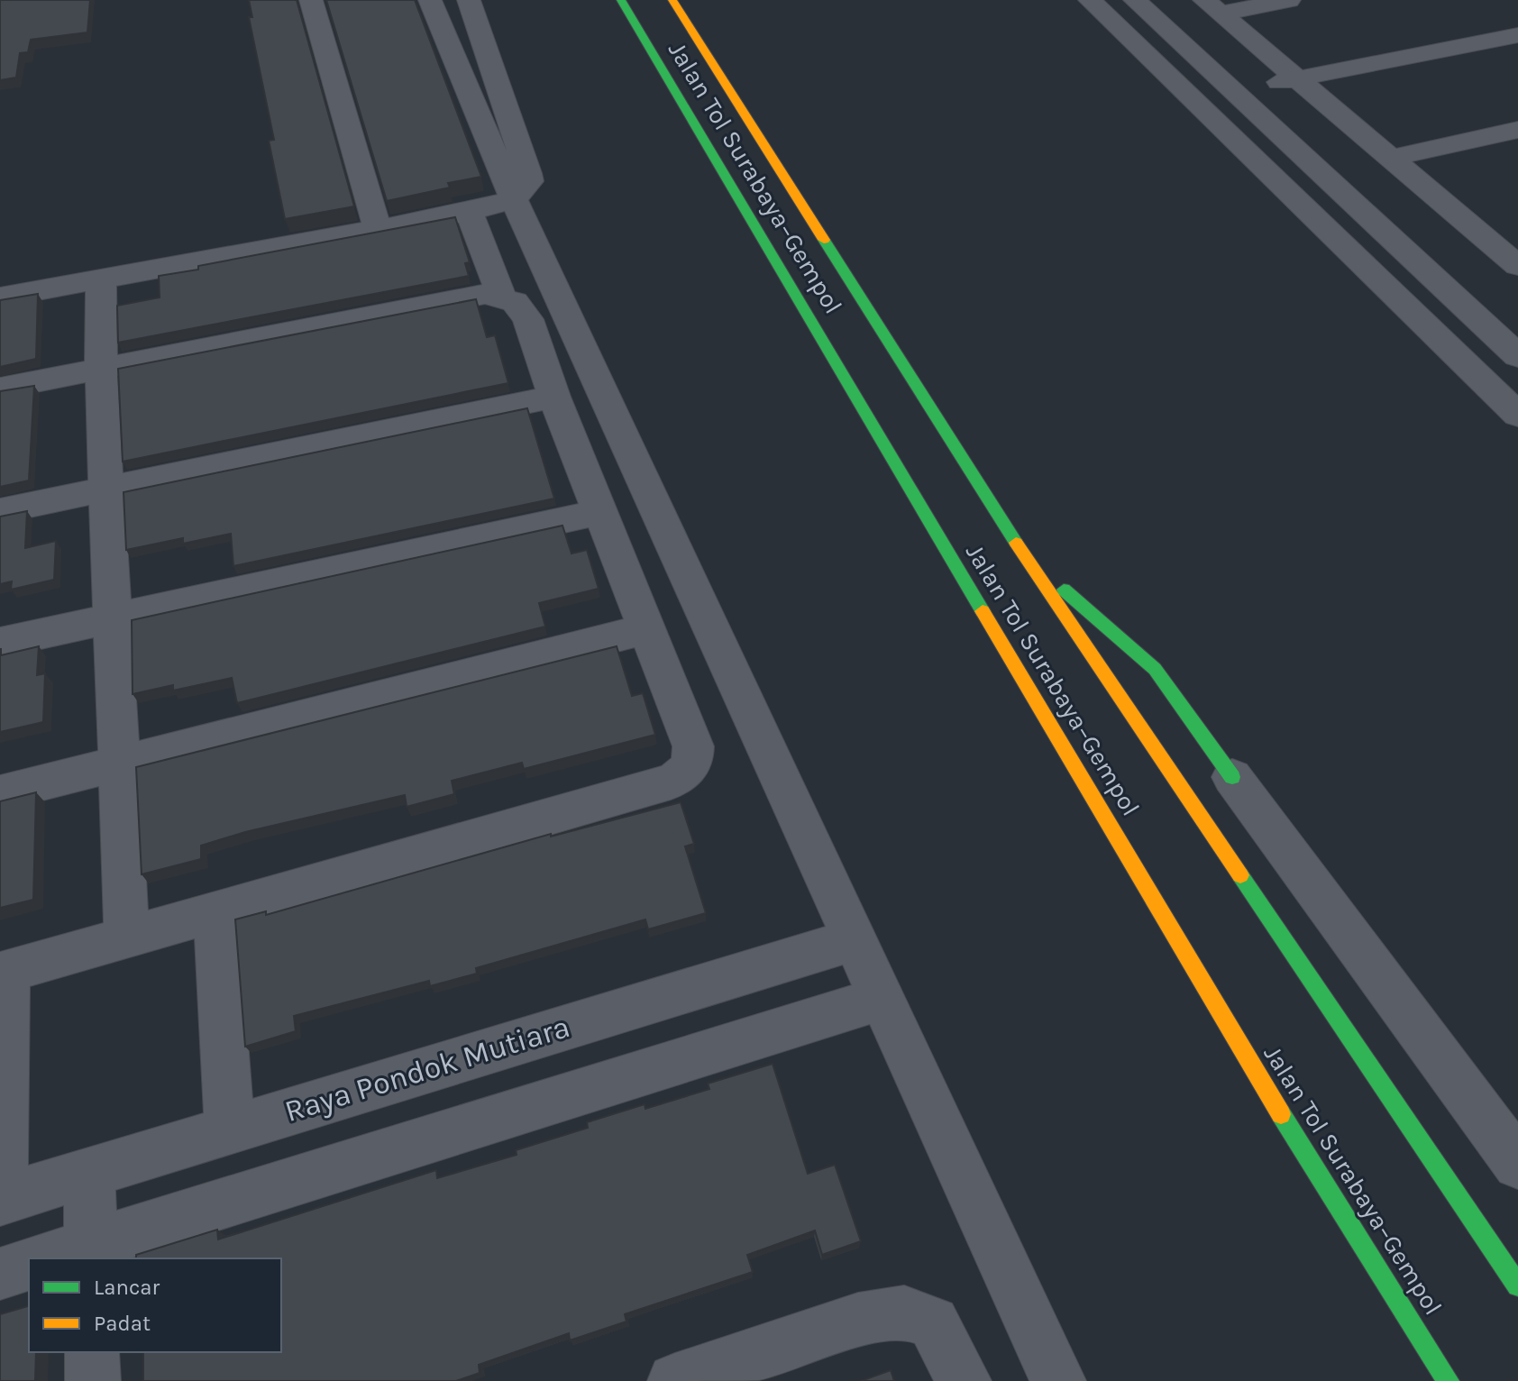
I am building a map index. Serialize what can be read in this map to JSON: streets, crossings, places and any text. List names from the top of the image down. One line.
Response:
{"streets":{"highway":["Jalan Tol Surabaya–Gempol"],"street":["Raya Pondok Mutiara"]},"legend":["Lancar","Padat"]}
